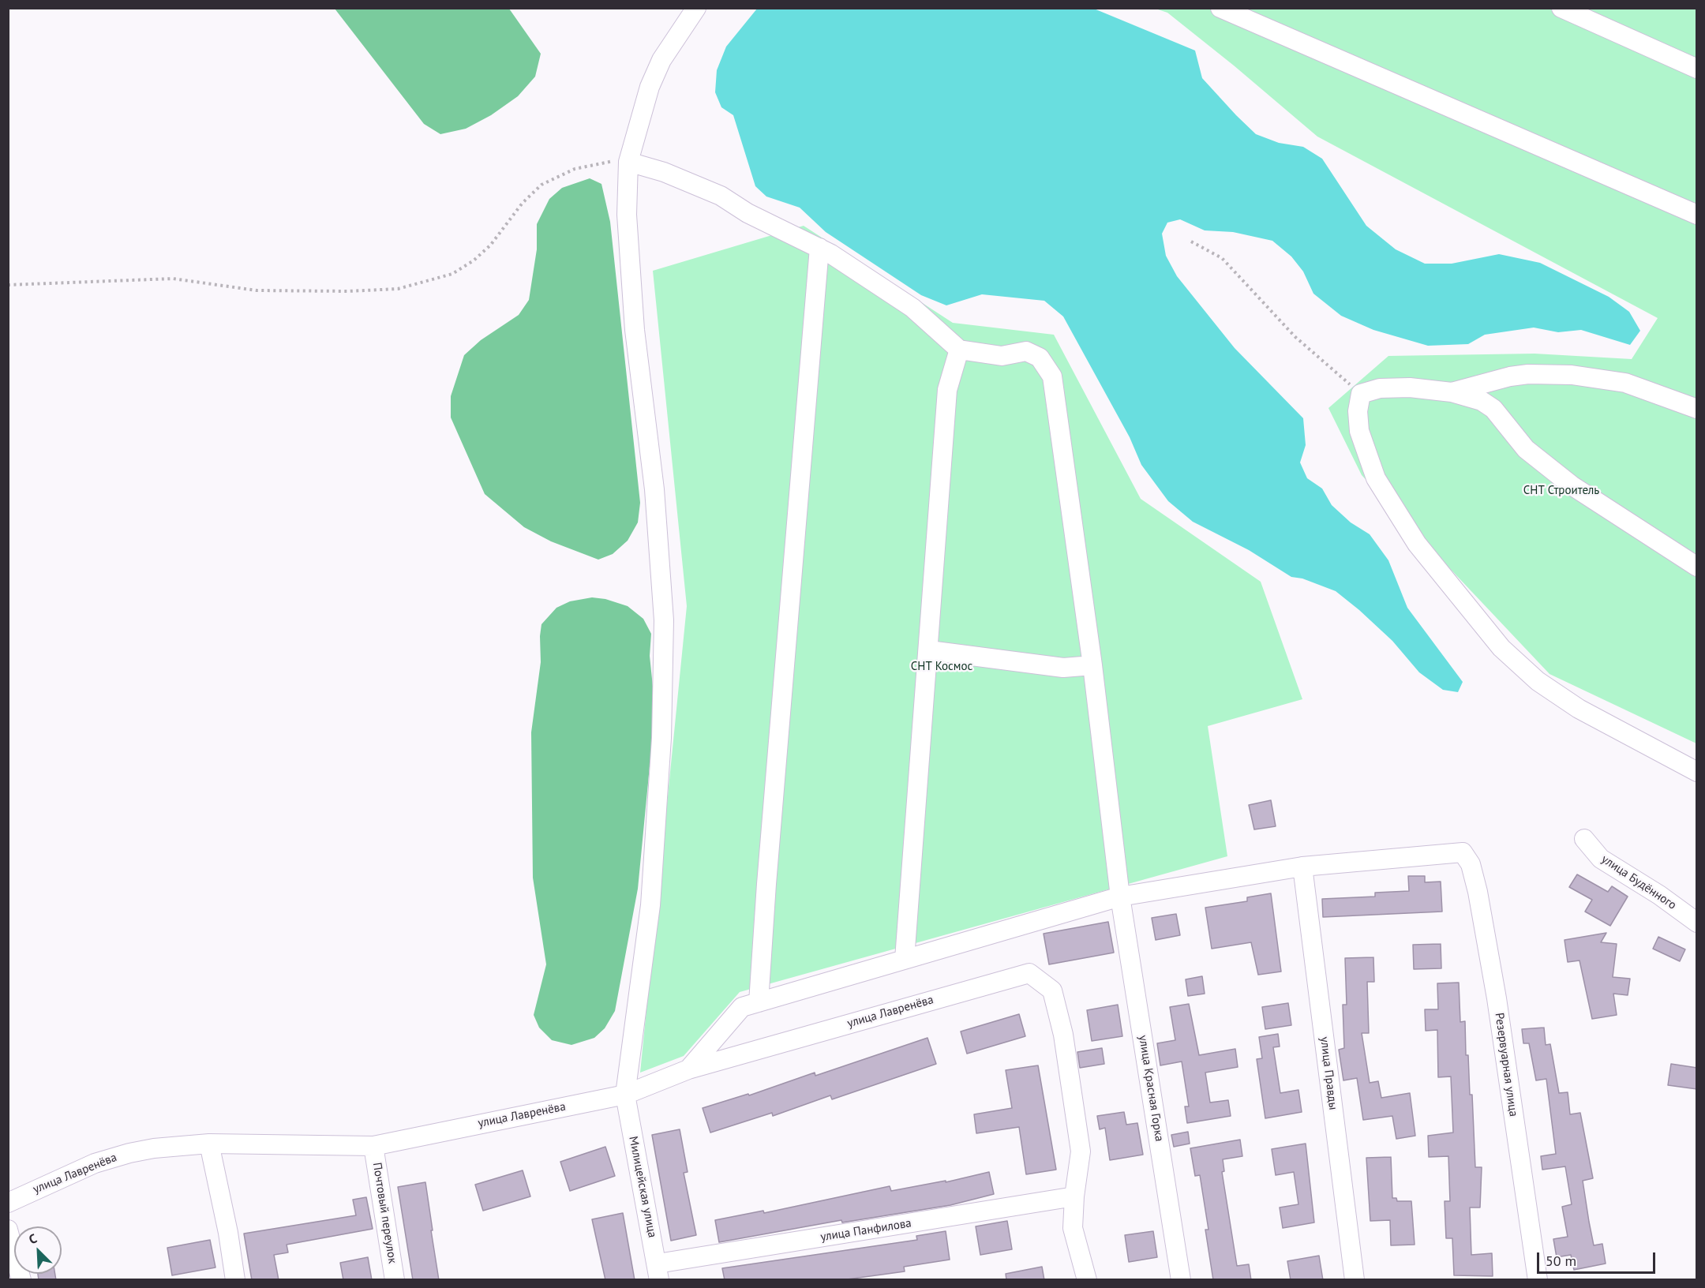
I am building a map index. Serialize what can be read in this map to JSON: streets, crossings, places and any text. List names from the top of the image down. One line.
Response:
{"streets":{"street":["улица Будённого","улица Лавренёва","Резервуарная улица","улица Правды","улица Красная Горка","Милицейская улица","Почтовый переулок","улица Панфилова"]},"crossings":[["улица Лавренёва","Милицейская улица"],["улица Лавренёва","Почтовый переулок"],["улица Лавренёва","улица Панфилова"],["Резервуарная улица","улица Правды"],["Милицейская улица","улица Панфилова"]],"parks":["СНТ Строитель","СНТ Космос"],"scale_bar":"50 m","north":"top left"}
